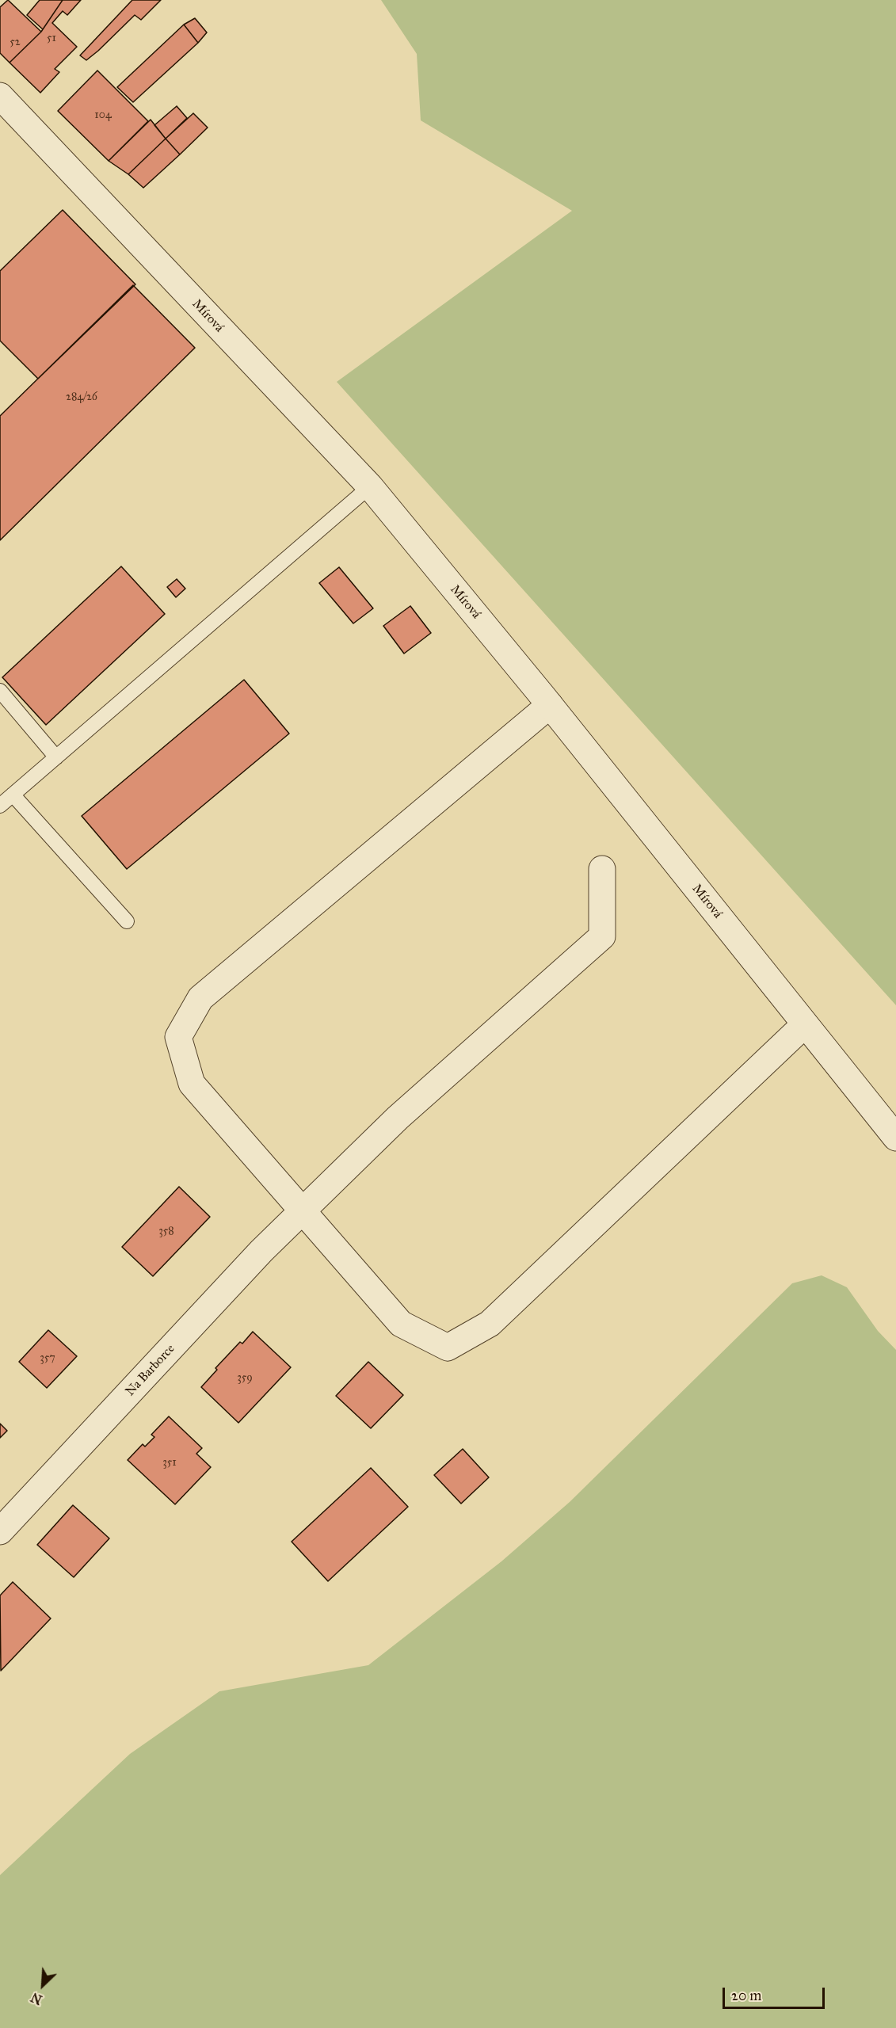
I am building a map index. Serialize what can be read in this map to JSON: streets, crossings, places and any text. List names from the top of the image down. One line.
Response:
{"streets":{"street":["Mírová","Na Barborce"]},"house_numbers":["51","52","104","284/26","358","357","359","351"],"scale_bar":"20 m","north":"bottom left"}
